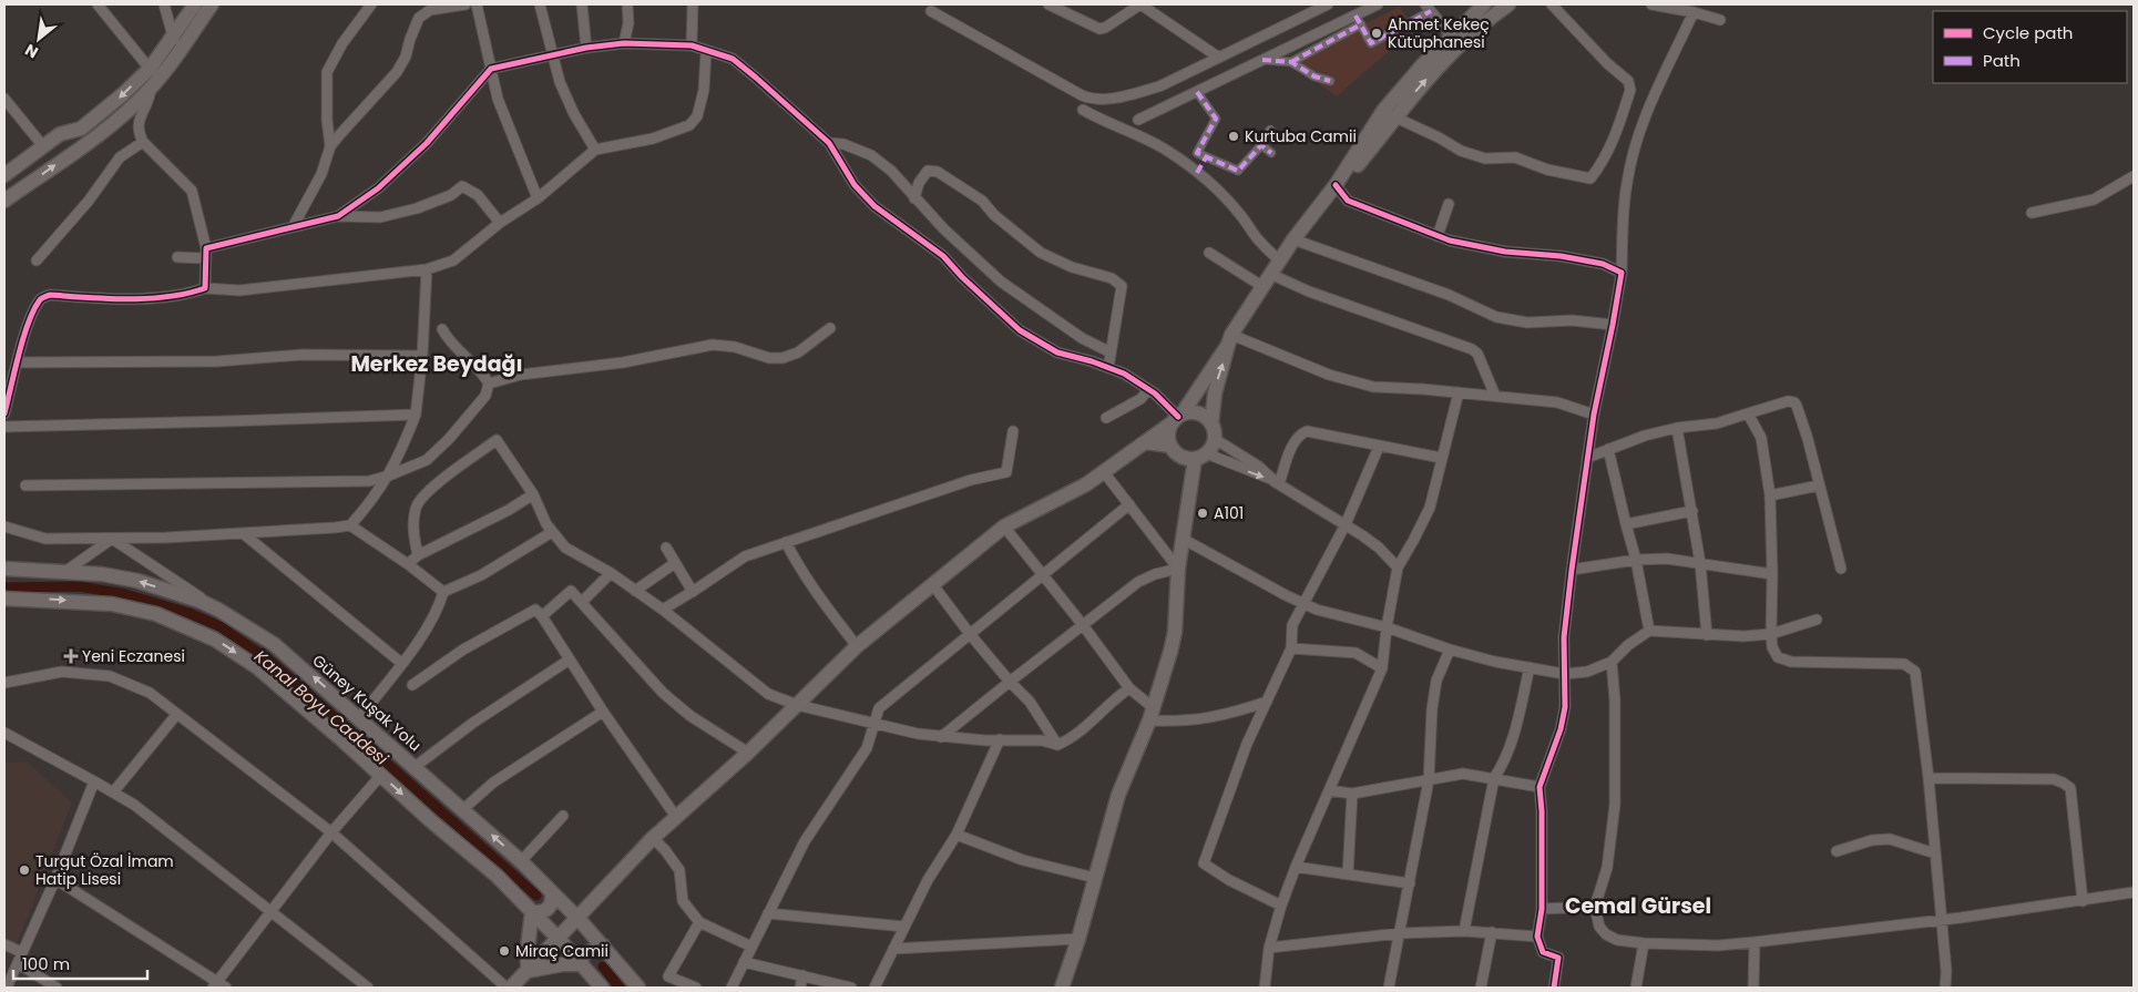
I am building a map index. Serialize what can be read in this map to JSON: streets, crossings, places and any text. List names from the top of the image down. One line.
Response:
{"streets":{"main road":["Güney Kuşak Yolu"]},"districts":["Merkez Beydağı","Cemal Gürsel"],"water":["Kanal Boyu Caddesi"],"places":{"other":["Ahmet Kekeç Kütüphanesi","Kurtuba Camii","A101","Turgut Özal İmam Hatip Lisesi","Miraç Camii"],"health":["Yeni Eczanesi"]},"legend":["Cycle path","Path"],"scale_bar":"100 m","north":"bottom left"}
